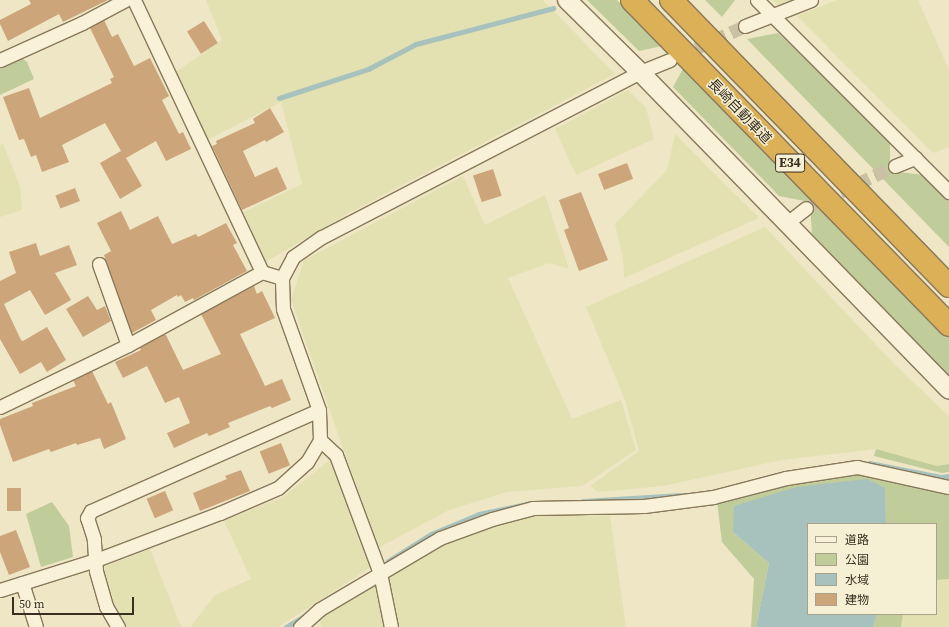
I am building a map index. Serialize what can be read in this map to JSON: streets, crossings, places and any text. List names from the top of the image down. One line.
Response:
{"streets":{"highway":["長崎自動車道","E34"]},"legend":["道路","公園","水域","建物"],"scale_bar":"50 m"}
